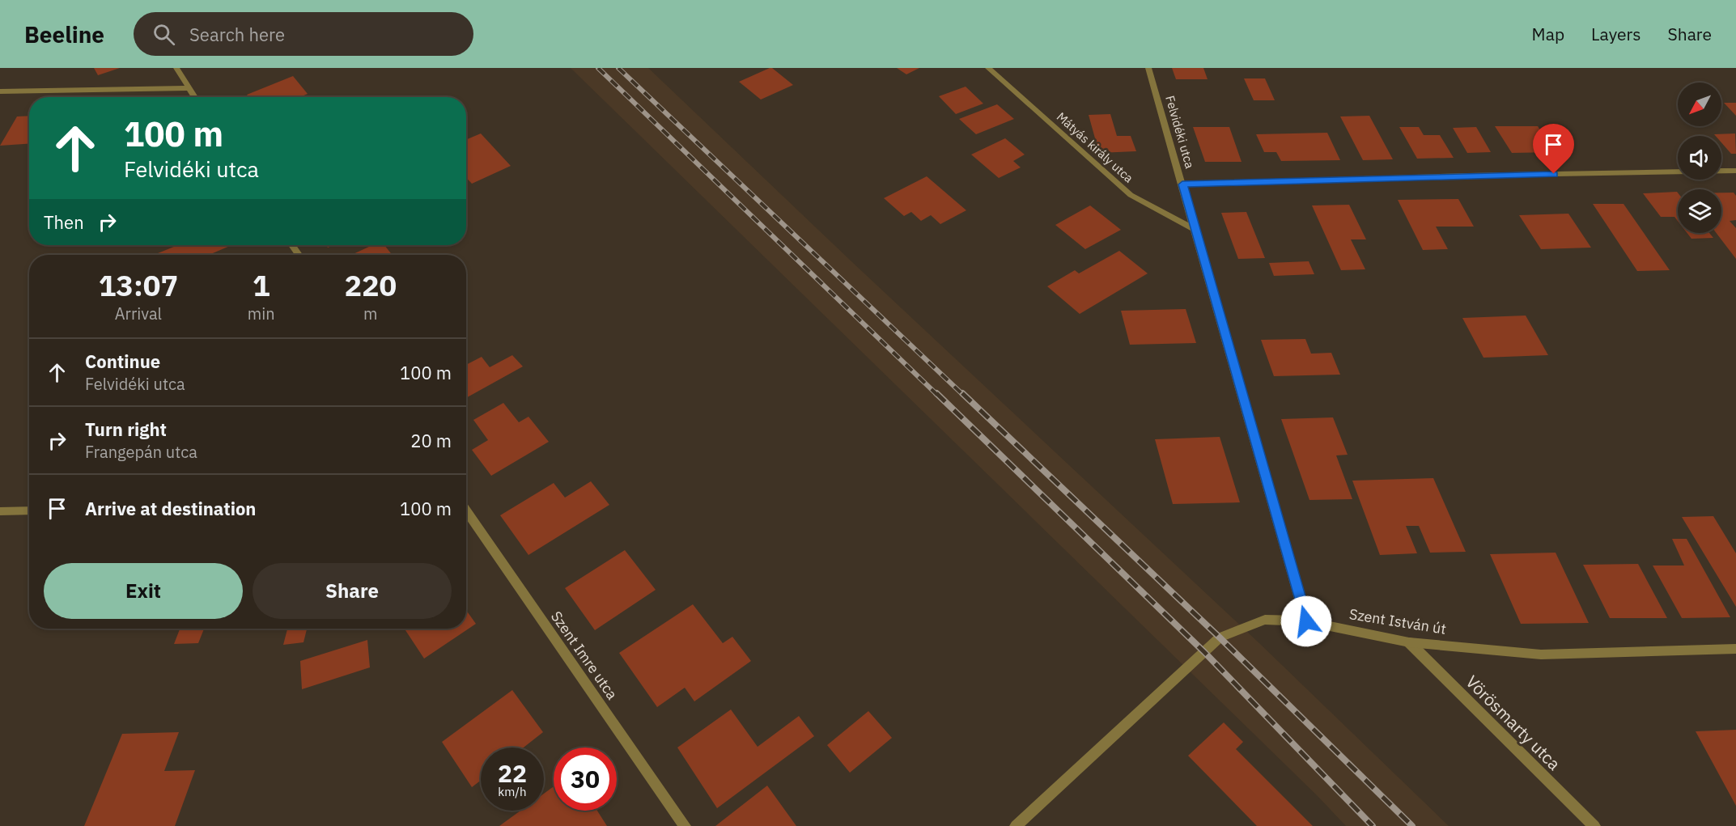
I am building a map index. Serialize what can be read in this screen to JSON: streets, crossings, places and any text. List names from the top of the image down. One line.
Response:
{"streets":{"street":["Felvidéki utca","Mátyás király utca","Szent István út","Szent Imre utca","Vörösmarty utca"]},"crossings":[["Felvidéki utca","Mátyás király utca"],["Felvidéki utca","Szent István út"],["Szent István út","Vörösmarty utca"]],"north":"bottom left","page":{"header":"Beeline","search":"Search here","nav":["Map","Layers","Share"],"turn":["100 m","Felvidéki utca"],"then":"Then","eta":["13:07","Arrival","1","min","220","m"],"list":[{"name":"Continue","note":"Felvidéki utca","value":"100 m"},{"name":"Turn right","note":"Frangepán utca","value":"20 m"},{"name":"Arrive at destination","value":"100 m"}],"buttons":["Exit","Share"],"speed":"22 km/h","limit":"30"}}
